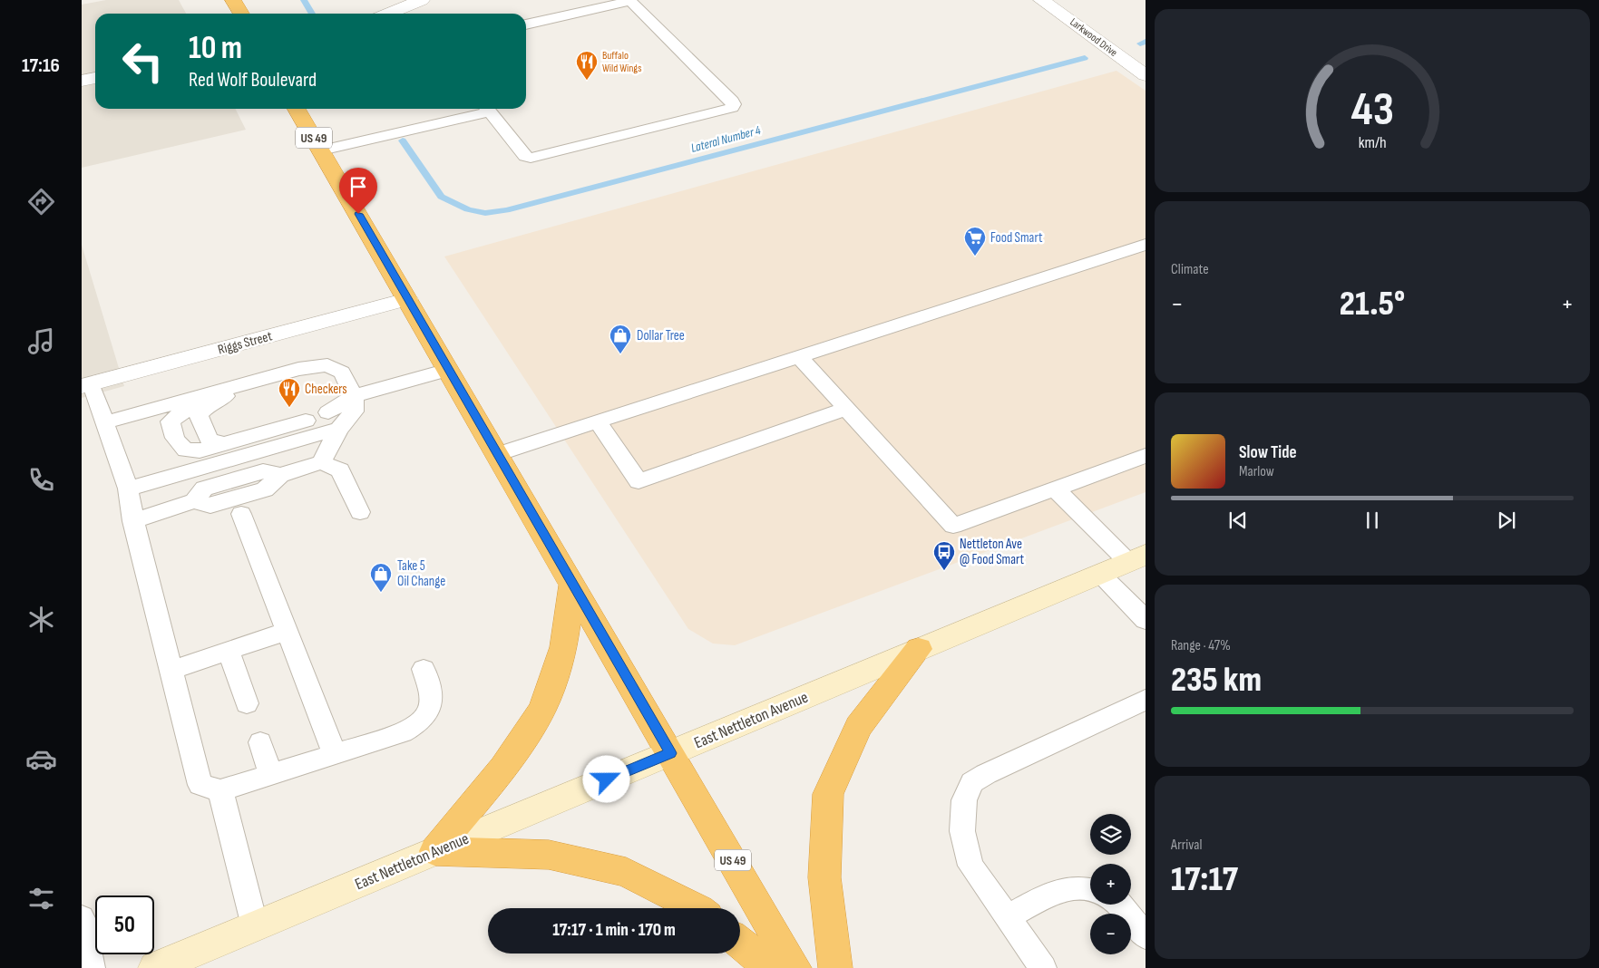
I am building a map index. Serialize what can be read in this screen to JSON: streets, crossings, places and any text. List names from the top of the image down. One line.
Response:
{"streets":{"highway":["US 49"],"main road":["East Nettleton Avenue"],"street":["Larkwood Drive","Riggs Street"]},"crossings":[["US 49","Riggs Street"],["US 49","East Nettleton Avenue"]],"water":["Lateral Number 4"],"places":{"restaurant":["Buffalo Wild Wings","Checkers"],"supermarket":["Food Smart"],"shop":["Dollar Tree","Take 5 Oil Change"],"bus stop":["Nettleton Ave @ Food Smart"]},"page":{"tabs":"17:16","turn":["10 m","Red Wolf Boulevard"],"tile":["Climate",["Range · 47%","235 km"],["Arrival","17:17"]],"heat":["−","21.5°","+"],"song":["Slow Tide","Marlow"],"map_buttons":["+","−"],"limit":"50","trip":"17:17 · 1 min · 170 m","gauge":["43","km/h"]}}
